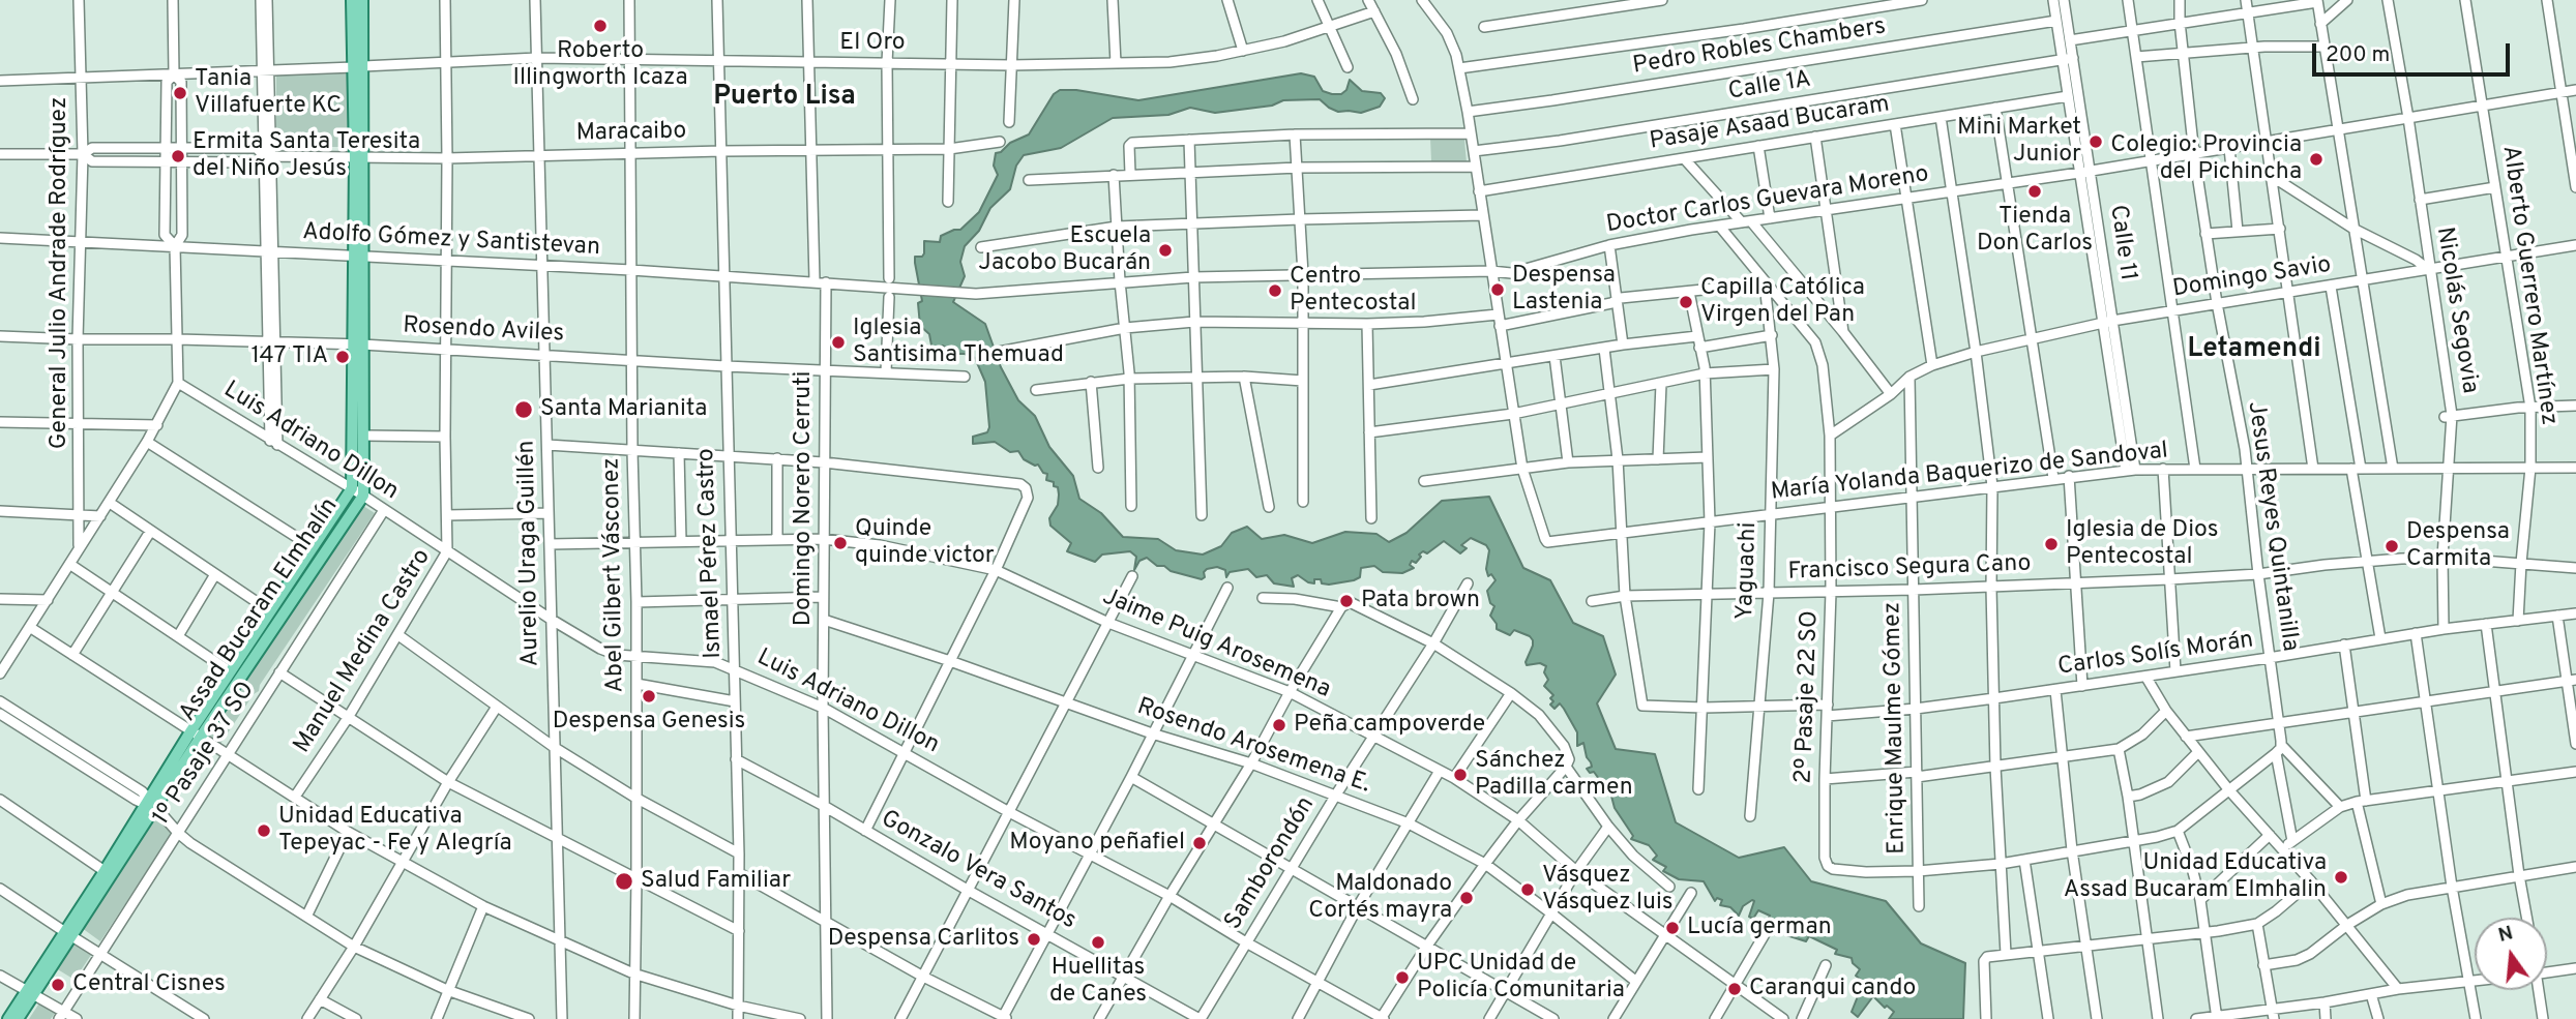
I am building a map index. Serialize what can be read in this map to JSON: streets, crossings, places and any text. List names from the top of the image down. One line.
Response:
{"streets":{"main road":["Assad Bucaram Elmhalín"],"street":["El Oro","Pedro Robles Chambers","Calle 1A","Pasaje Asaad Bucaram","Maracaibo","Doctor Carlos Guevara Moreno","Adolfo Gómez y Santistevan","Calle 11","General Julio Andrade Rodríguez","Domingo Savio","Alberto Guerrero Martínez","Nicolás Segovia","Rosendo Aviles","Luis Adriano Dillon","María Yolanda Baquerizo de Sandoval","Domingo Norero Cerruti","Jesus Reyes Quintanilla","Aurelio Uraga Guillén","Ismael Pérez Castro","Francisco Segura Cano","Yaguachi","Abel Gilbert Vásconez","Jaime Puig Arosemena","Manuel Medina Castro","Carlos Solís Morán","2º Pasaje 22 SO","Enrique Maulme Gómez","Rosendo Arosemena E.","1º Pasaje 37 SO","Samborondón","Gonzalo Vera Santos"]},"crossings":[["El Oro","General Julio Andrade Rodríguez"],["El Oro","Aurelio Uraga Guillén"],["El Oro","Ismael Pérez Castro"],["El Oro","Abel Gilbert Vásconez"],["El Oro","Assad Bucaram Elmhalín"],["El Oro","Manuel Medina Castro"],["Calle 1A","Calle 11"],["Maracaibo","General Julio Andrade Rodríguez"],["Maracaibo","Aurelio Uraga Guillén"],["Maracaibo","Ismael Pérez Castro"],["Maracaibo","Abel Gilbert Vásconez"],["Maracaibo","Assad Bucaram Elmhalín"],["Maracaibo","Manuel Medina Castro"],["Doctor Carlos Guevara Moreno","Adolfo Gómez y Santistevan"],["Doctor Carlos Guevara Moreno","Calle 11"],["Doctor Carlos Guevara Moreno","Alberto Guerrero Martínez"],["Doctor Carlos Guevara Moreno","Nicolás Segovia"],["Doctor Carlos Guevara Moreno","Jesus Reyes Quintanilla"],["Doctor Carlos Guevara Moreno","2º Pasaje 22 SO"],["Adolfo Gómez y Santistevan","General Julio Andrade Rodríguez"],["Adolfo Gómez y Santistevan","Domingo Norero Cerruti"],["Adolfo Gómez y Santistevan","Aurelio Uraga Guillén"],["Adolfo Gómez y Santistevan","Ismael Pérez Castro"],["Adolfo Gómez y Santistevan","Abel Gilbert Vásconez"],["Adolfo Gómez y Santistevan","Assad Bucaram Elmhalín"],["Adolfo Gómez y Santistevan","Manuel Medina Castro"],["Calle 11","Domingo Savio"],["General Julio Andrade Rodríguez","Rosendo Aviles"],["Domingo Savio","Alberto Guerrero Martínez"],["Domingo Savio","Nicolás Segovia"],["Domingo Savio","Jesus Reyes Quintanilla"],["Domingo Savio","2º Pasaje 22 SO"],["Domingo Savio","Enrique Maulme Gómez"],["Alberto Guerrero Martínez","María Yolanda Baquerizo de Sandoval"],["Alberto Guerrero Martínez","Francisco Segura Cano"],["Alberto Guerrero Martínez","Carlos Solís Morán"],["Nicolás Segovia","María Yolanda Baquerizo de Sandoval"],["Nicolás Segovia","Francisco Segura Cano"],["Nicolás Segovia","Carlos Solís Morán"],["Rosendo Aviles","Domingo Norero Cerruti"],["Rosendo Aviles","Aurelio Uraga Guillén"],["Rosendo Aviles","Ismael Pérez Castro"],["Rosendo Aviles","Abel Gilbert Vásconez"],["Rosendo Aviles","Assad Bucaram Elmhalín"],["Rosendo Aviles","Manuel Medina Castro"],["Luis Adriano Dillon","Domingo Norero Cerruti"],["Luis Adriano Dillon","Aurelio Uraga Guillén"],["Luis Adriano Dillon","Ismael Pérez Castro"],["Luis Adriano Dillon","Abel Gilbert Vásconez"],["Luis Adriano Dillon","Assad Bucaram Elmhalín"],["Luis Adriano Dillon","Manuel Medina Castro"],["Luis Adriano Dillon","1º Pasaje 37 SO"],["Luis Adriano Dillon","Samborondón"],["María Yolanda Baquerizo de Sandoval","Jesus Reyes Quintanilla"],["María Yolanda Baquerizo de Sandoval","Yaguachi"],["María Yolanda Baquerizo de Sandoval","2º Pasaje 22 SO"],["María Yolanda Baquerizo de Sandoval","Enrique Maulme Gómez"],["Domingo Norero Cerruti","Jaime Puig Arosemena"],["Domingo Norero Cerruti","Rosendo Arosemena E."],["Domingo Norero Cerruti","Gonzalo Vera Santos"],["Jesus Reyes Quintanilla","Francisco Segura Cano"],["Jesus Reyes Quintanilla","Carlos Solís Morán"],["Aurelio Uraga Guillén","Jaime Puig Arosemena"],["Ismael Pérez Castro","Jaime Puig Arosemena"],["Ismael Pérez Castro","Gonzalo Vera Santos"],["Francisco Segura Cano","Yaguachi"],["Francisco Segura Cano","2º Pasaje 22 SO"],["Francisco Segura Cano","Enrique Maulme Gómez"],["Yaguachi","2º Pasaje 22 SO"],["Abel Gilbert Vásconez","Jaime Puig Arosemena"],["Jaime Puig Arosemena","Samborondón"],["Carlos Solís Morán","2º Pasaje 22 SO"],["Carlos Solís Morán","Enrique Maulme Gómez"],["2º Pasaje 22 SO","Enrique Maulme Gómez"],["Rosendo Arosemena E.","Samborondón"],["Samborondón","Gonzalo Vera Santos"]],"districts":["Puerto Lisa","Letamendi"],"places":["Roberto Illingworth Icaza","Tania Villafuerte KC","Mini Market Junior","Ermita Santa Teresita del Niño Jesús","Colegio: Provincia del Pichincha","Tienda Don Carlos","Escuela Jacobo Bucarán","Despensa Lastenia","Centro Pentecostal","Capilla Católica Virgen del Pan","Iglesia Santisima Themuad","147 TIA","Santa Marianita","Quinde quinde victor","Iglesia de Dios Pentecostal","Despensa Carmita","Pata brown","Despensa Genesis","Peña campoverde","Sánchez Padilla carmen","Unidad Educativa Tepeyac - Fe y Alegría","Moyano peñafiel","Unidad Educativa Assad Bucaram Elmhalin","Salud Familiar","Vásquez Vásquez luis","Maldonado Cortés mayra","Lucía german","Despensa Carlitos","Huellitas de Canes","UPC Unidad de Policía Comunitaria","Central Cisnes","Caranqui cando"],"scale_bar":"200 m","north":"top"}
